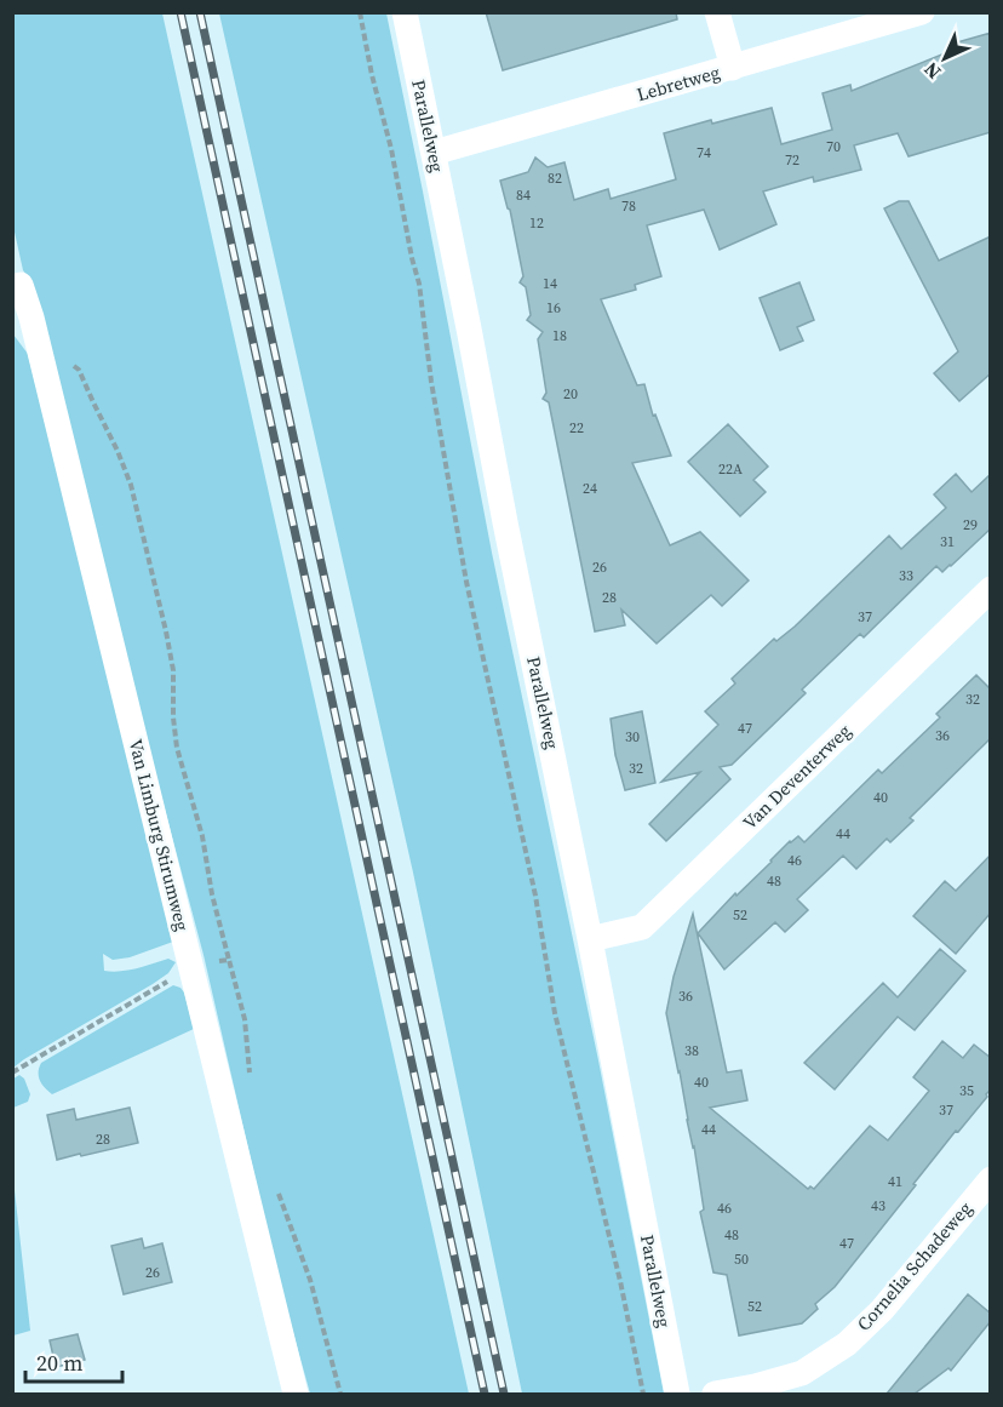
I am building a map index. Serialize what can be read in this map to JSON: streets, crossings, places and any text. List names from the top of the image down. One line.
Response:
{"streets":{"street":["Lebretweg","Parallelweg","Van Deventerweg","Van Limburg Stirumweg","Cornelia Schadeweg"]},"crossings":[["Lebretweg","Parallelweg"],["Parallelweg","Van Deventerweg"]],"house_numbers":["70","74","72","82","84","78","12","14","16","18","20","22","22A","24","29","31","26","33","28","37","32","47","36","30","32","40","44","46","48","52","36","38","40","35","37","44","28","41","43","46","48","47","50","26","52"],"scale_bar":"20 m","north":"bottom left"}
